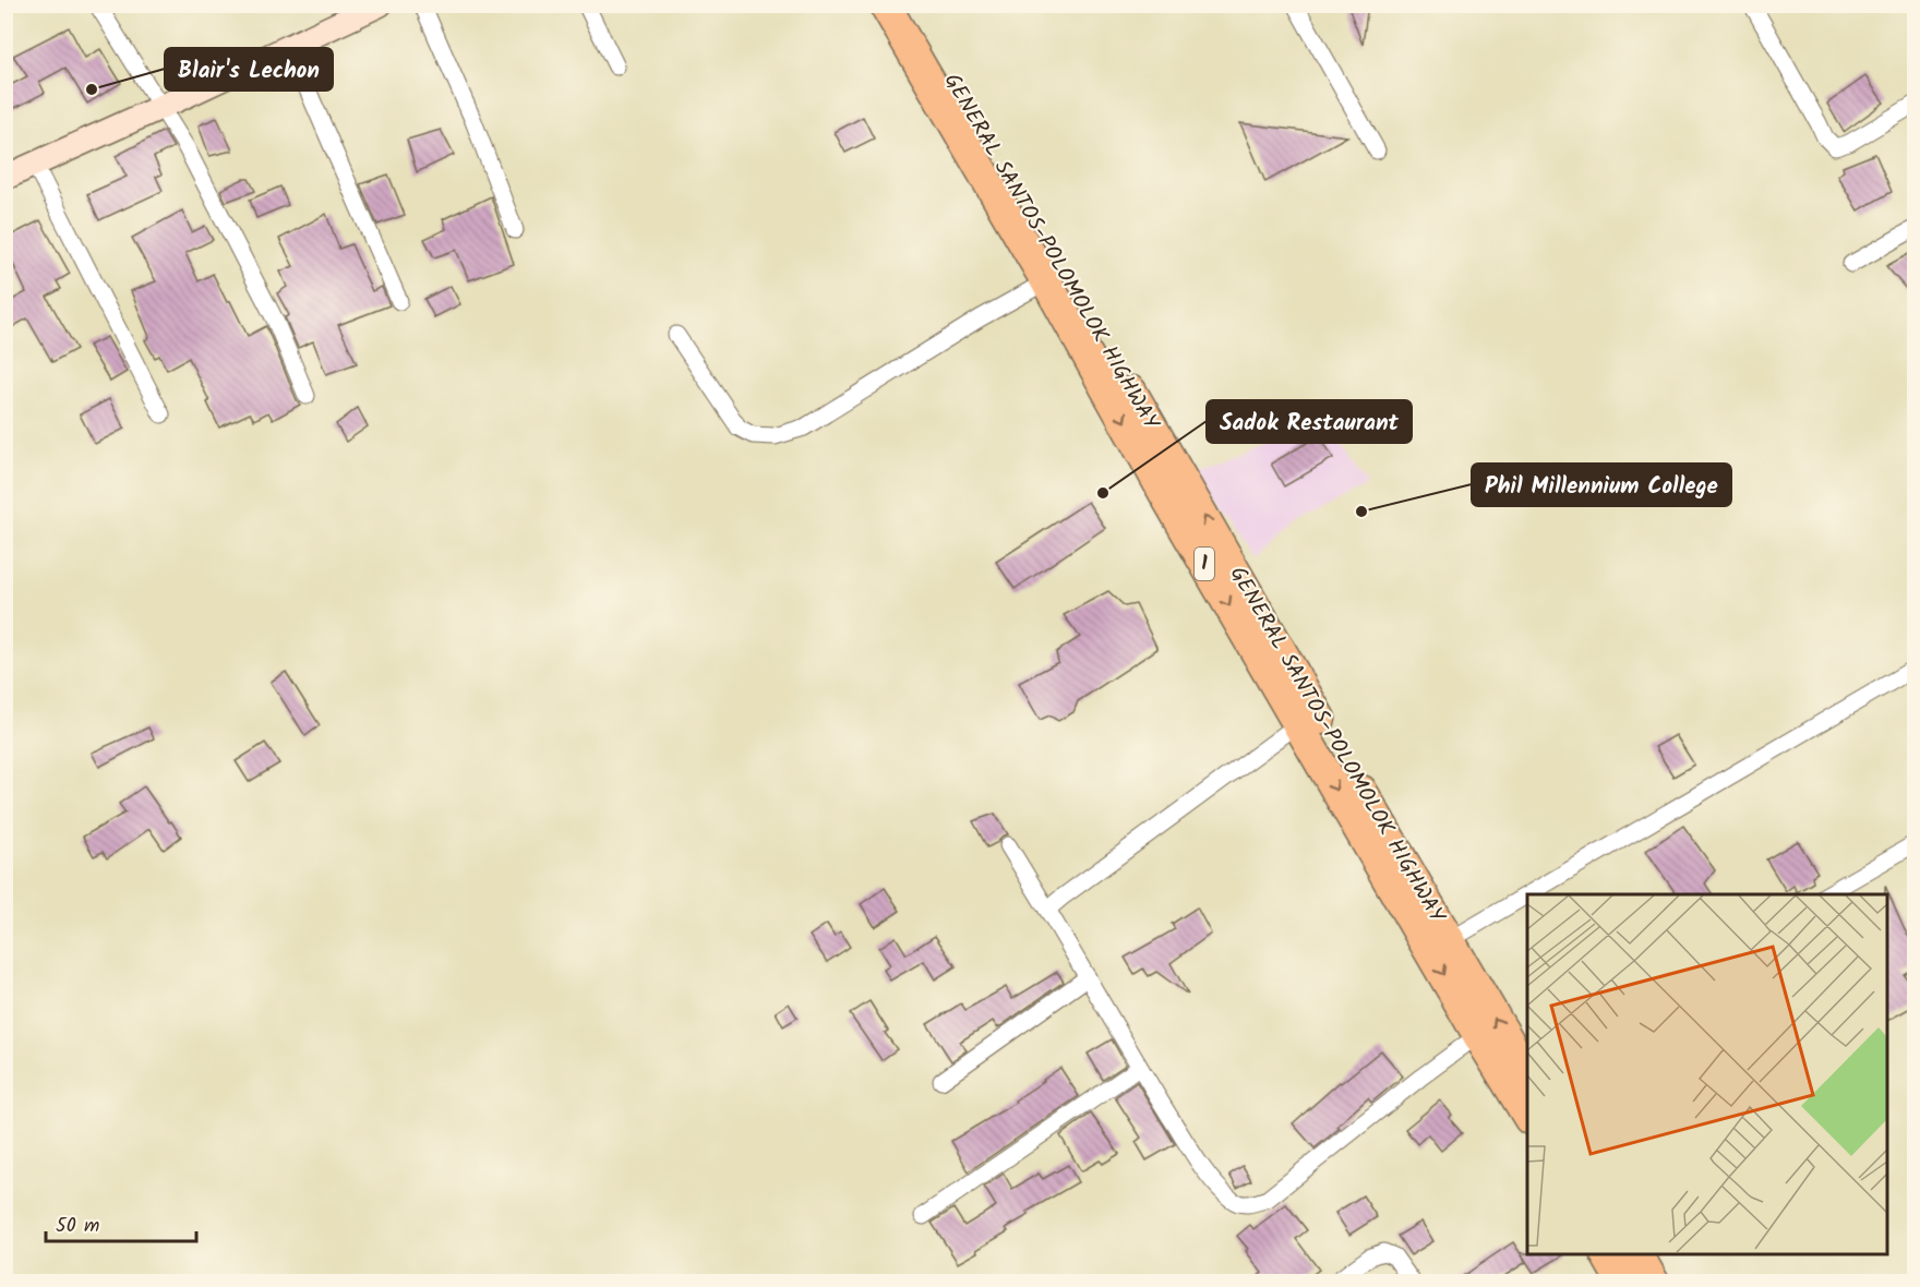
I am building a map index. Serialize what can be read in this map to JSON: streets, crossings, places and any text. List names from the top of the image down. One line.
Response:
{"streets":{"highway":["GENERAL SANTOS-POLOMOLOK HIGHWAY","1"]},"places":["Blair's Lechon","Sadok Restaurant","Phil Millennium College"],"scale_bar":"50 m"}
